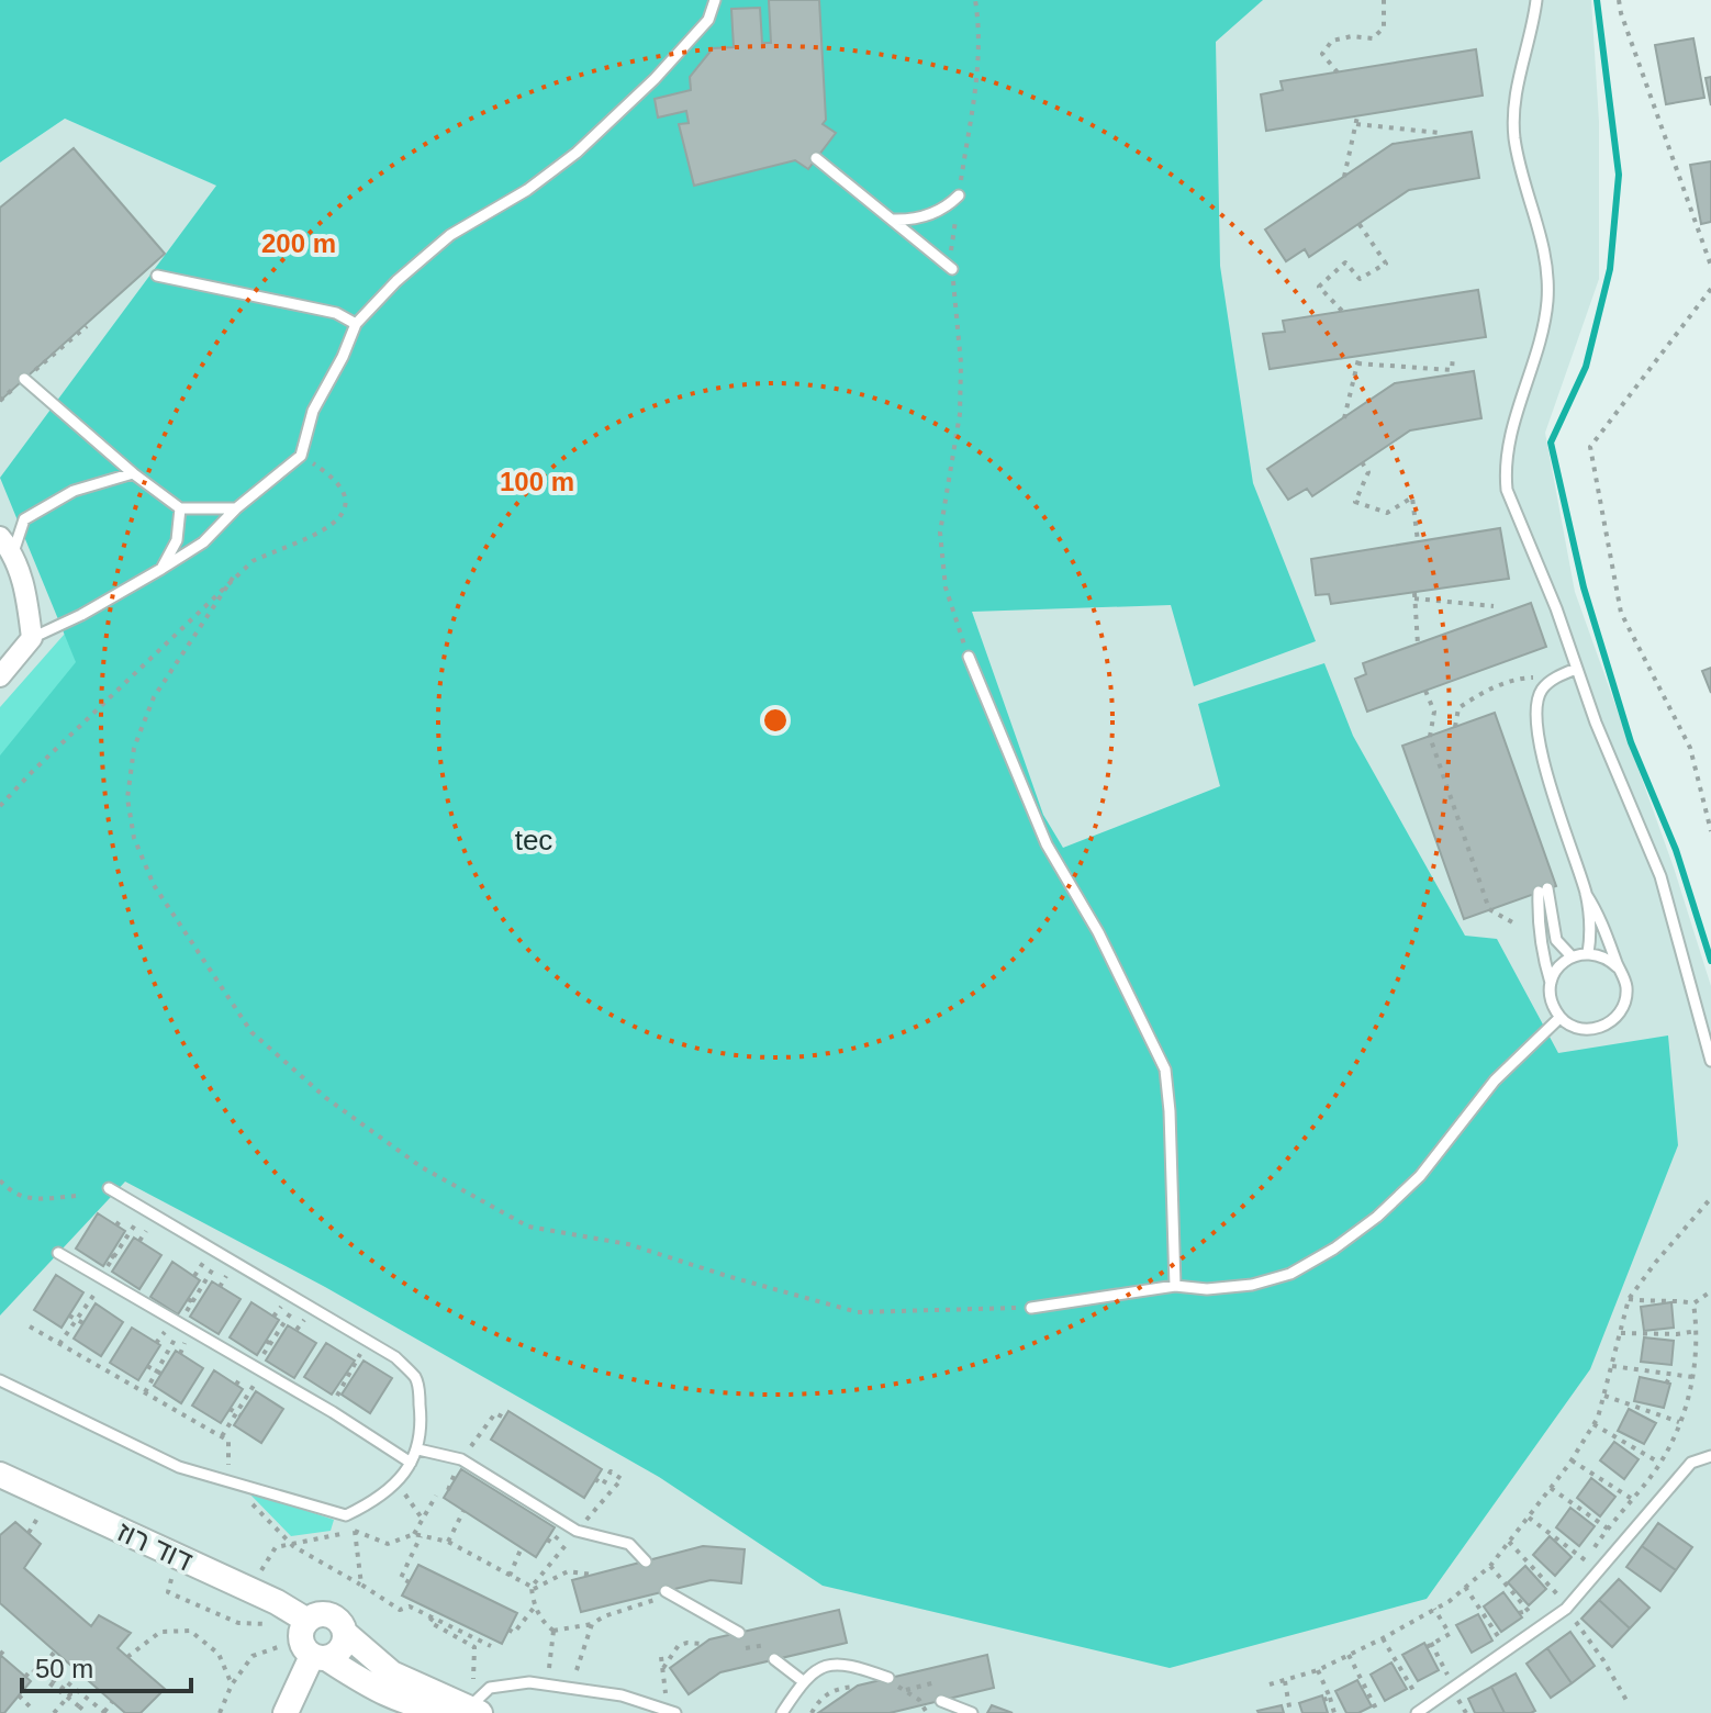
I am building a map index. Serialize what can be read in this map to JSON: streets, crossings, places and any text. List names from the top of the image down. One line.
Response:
{"streets":{"street":["דוד רוז"]},"parks":["tec"],"scale_bar":"50 m","rings":["200 m","100 m"]}
